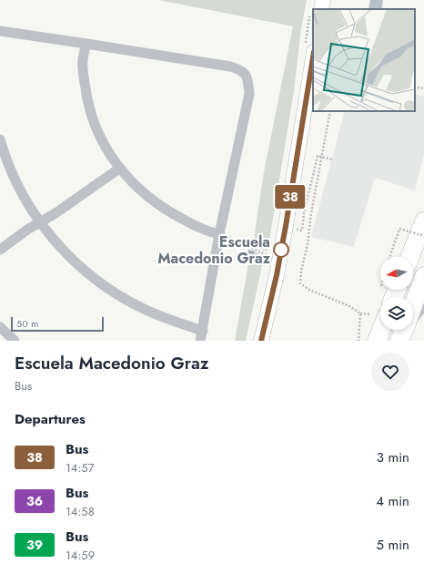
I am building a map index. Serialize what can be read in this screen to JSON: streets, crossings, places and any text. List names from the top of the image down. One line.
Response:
{"places":["Escuela Macedonio Graz"],"lines":["bus line 38"],"scale_bar":"50 m","north":"left","page":{"on_map":"38","scale":"50 m","heading":[["Escuela Macedonio Graz","Bus"],"Departures"],"list":[{"mark":"38","name":"Bus","note":"14:57","value":"3 min"},{"mark":"36","name":"Bus","note":"14:58","value":"4 min"},{"mark":"39","name":"Bus","note":"14:59","value":"5 min"}]}}
